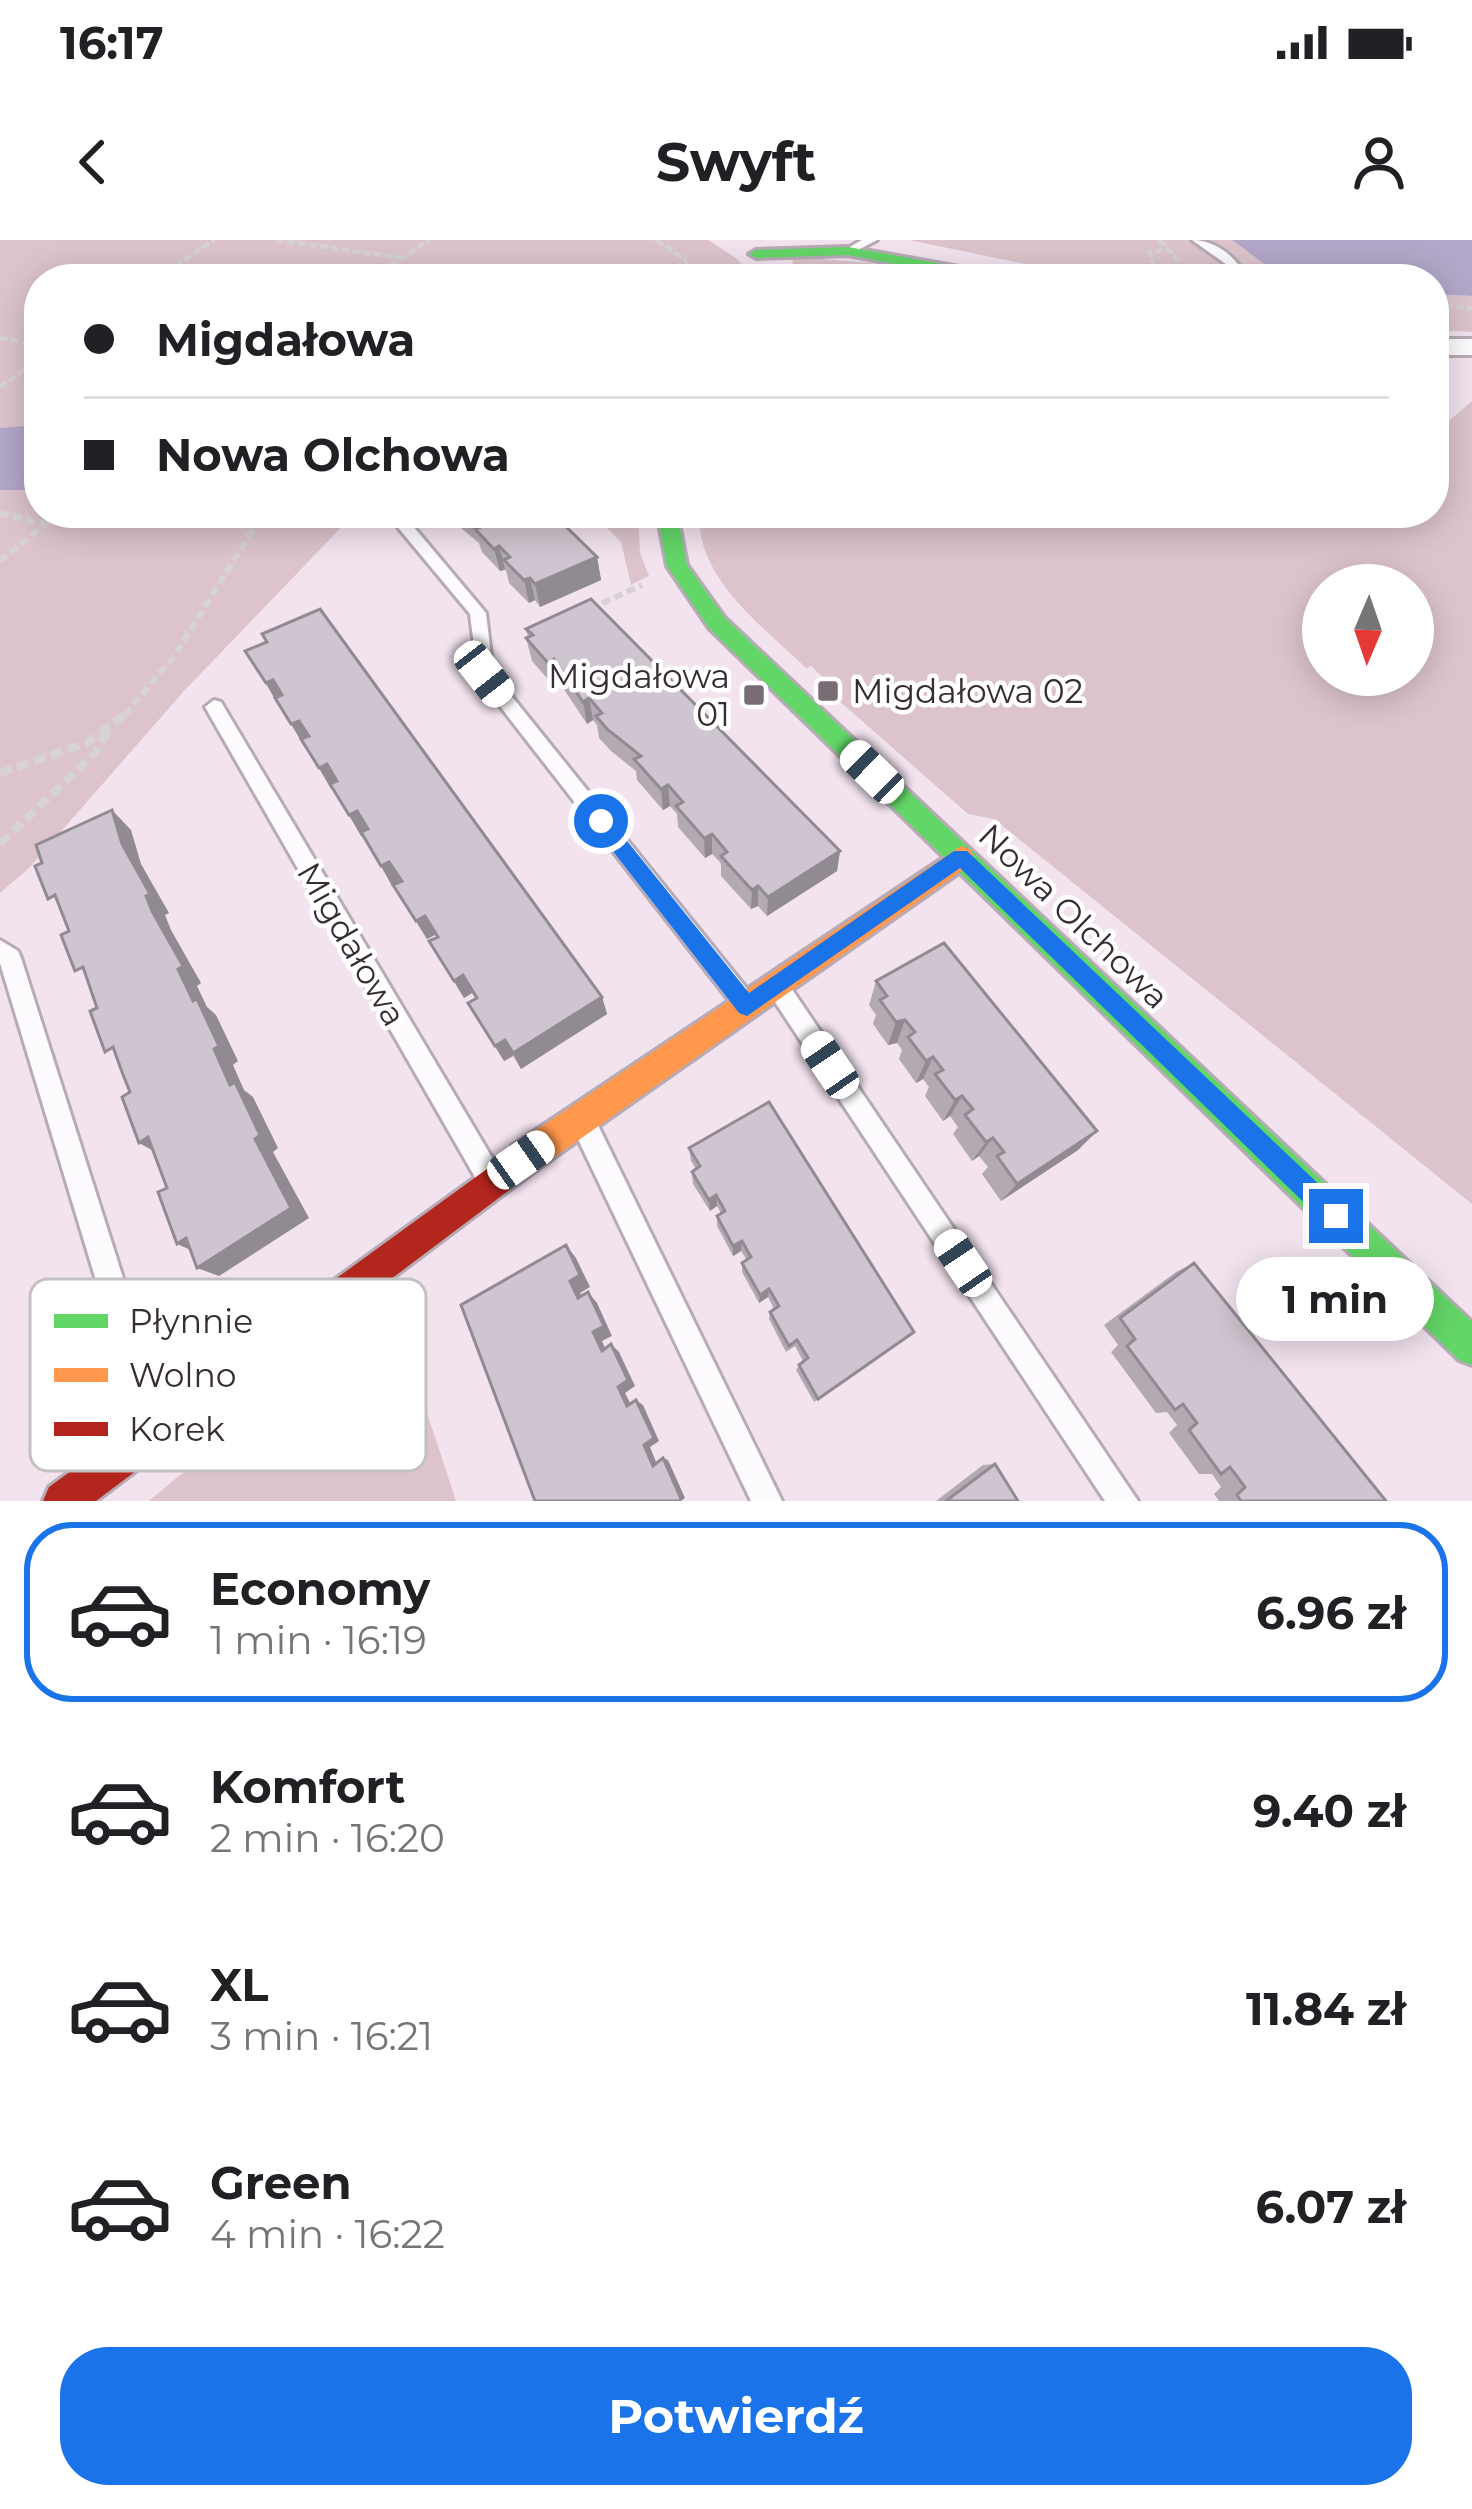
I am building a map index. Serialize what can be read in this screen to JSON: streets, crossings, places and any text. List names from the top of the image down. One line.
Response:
{"streets":{"street":["Nowa Olchowa"],"lane":["Migdałowa"]},"places":{"transit":["Migdałowa 02","Migdałowa 01"]},"legend":["Płynnie","Wolno","Korek"],"north":"bottom","page":{"status":"16:17","header":"Swyft","banner":["Migdałowa","Nowa Olchowa"],"bubble":"1 min","list":[{"name":"Economy","note":"1 min · 16:19","value":"6.96 zł"},{"name":"Komfort","note":"2 min · 16:20","value":"9.40 zł"},{"name":"XL","note":"3 min · 16:21","value":"11.84 zł"},{"name":"Green","note":"4 min · 16:22","value":"6.07 zł"}],"buttons":"Potwierdź"}}
